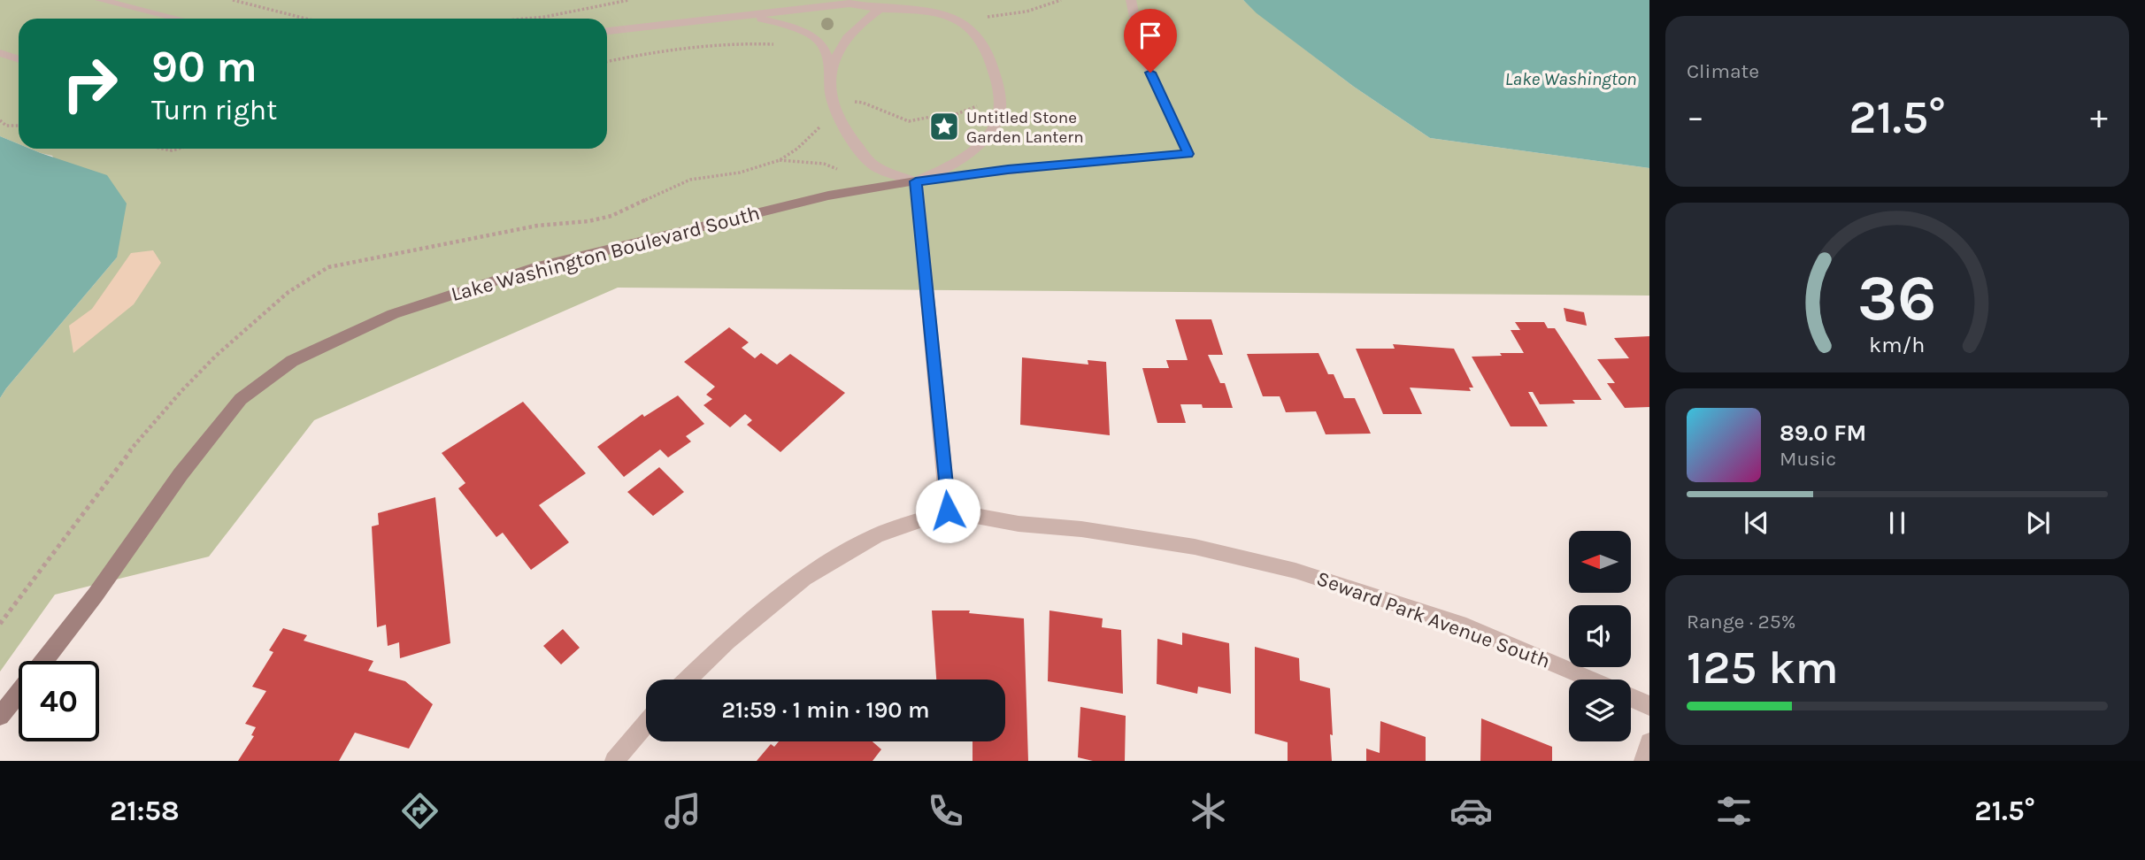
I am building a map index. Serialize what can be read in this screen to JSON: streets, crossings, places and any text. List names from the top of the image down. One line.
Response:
{"streets":{"main road":["Lake Washington Boulevard South"],"street":["Seward Park Avenue South"]},"water":["Lake Washington"],"places":{"place":["Untitled Stone Garden Lantern"]},"north":"left","page":{"tile":["Climate",["Range · 25%","125 km"]],"turn":["90 m","Turn right"],"heat":["−","21.5°","+"],"song":["89.0 FM","Music"],"limit":"40","trip":"21:59 · 1 min · 190 m","tabs":["21:58","21.5°"],"gauge":["36","km/h"]}}
